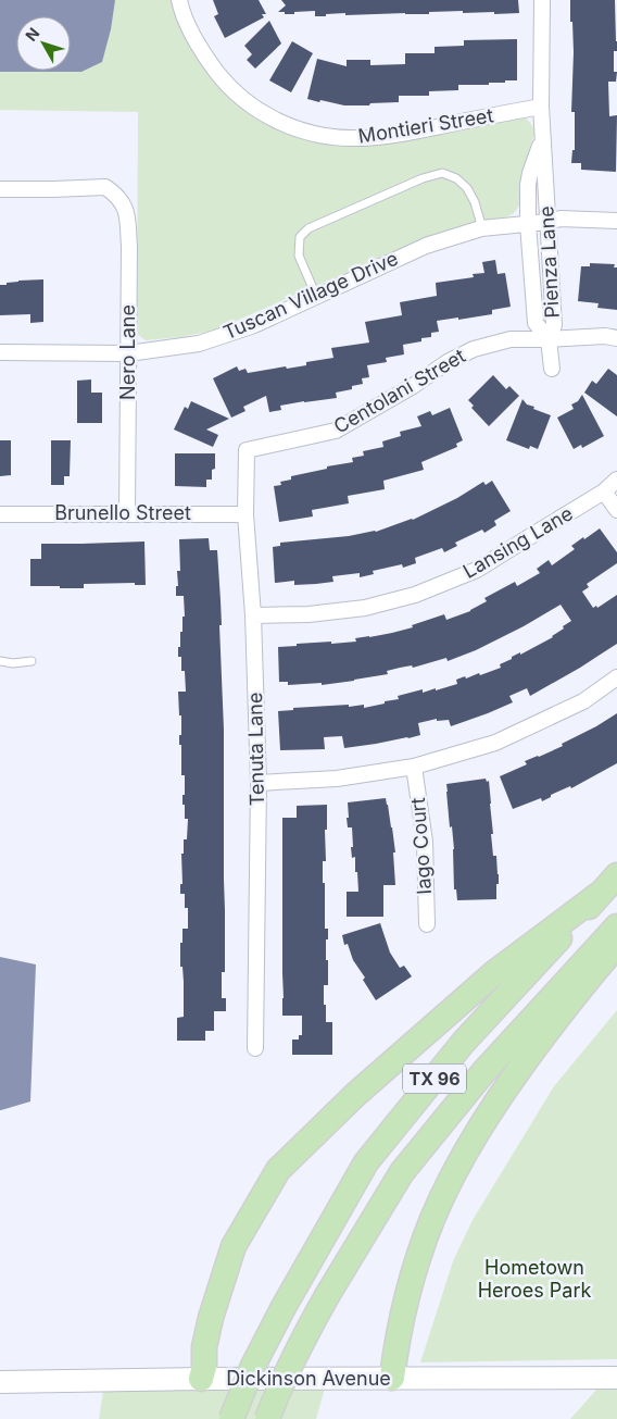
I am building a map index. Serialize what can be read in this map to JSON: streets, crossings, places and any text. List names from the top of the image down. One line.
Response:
{"streets":{"main road":["TX 96"],"street":["Montieri Street","Pienza Lane","Tuscan Village Drive","Nero Lane","Centolani Street","Brunello Street","Lansing Lane","Tenuta Lane","Iago Court","Dickinson Avenue"]},"crossings":[["Montieri Street","Pienza Lane"],["Pienza Lane","Tuscan Village Drive"],["Pienza Lane","Centolani Street"],["Tuscan Village Drive","Nero Lane"],["Nero Lane","Brunello Street"],["Centolani Street","Tenuta Lane"],["Brunello Street","Tenuta Lane"],["Lansing Lane","Tenuta Lane"]],"parks":["Hometown Heroes Park"],"north":"top left"}
